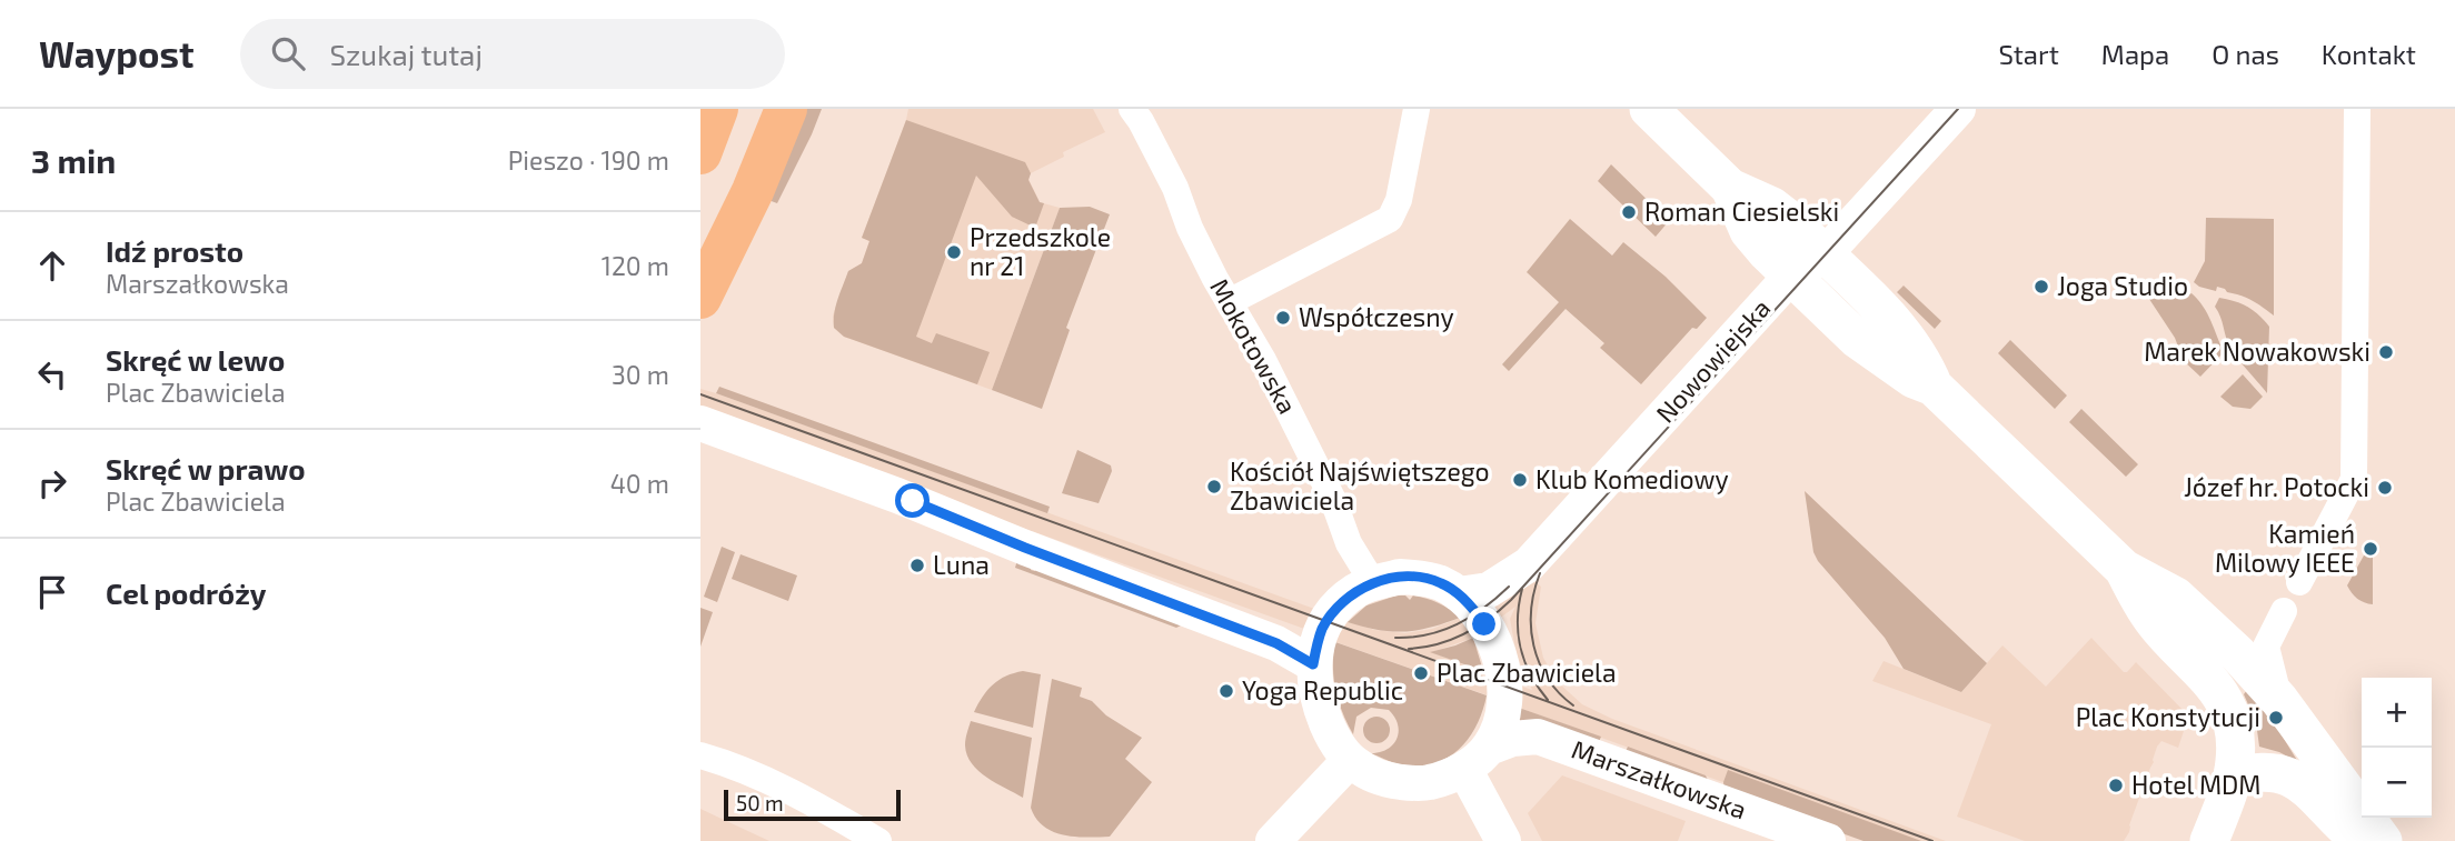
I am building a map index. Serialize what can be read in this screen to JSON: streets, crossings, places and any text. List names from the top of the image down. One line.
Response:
{"streets":{"street":["Mokotowska","Nowowiejska","Marszałkowska"]},"crossings":[["Mokotowska","Nowowiejska"],["Mokotowska","Marszałkowska"],["Nowowiejska","Marszałkowska"]],"places":["Roman Ciesielski","Przedszkole nr 21","Joga Studio","Współczesny","Marek Nowakowski","Klub Komediowy","Kościół Najświętszego Zbawiciela","Józef hr. Potocki","Kamień Milowy IEEE","Luna","Plac Zbawiciela","Yoga Republic","Plac Konstytucji","Hotel MDM"],"scale_bar":"50 m","page":{"header":"Waypost","search":"Szukaj tutaj","nav":["Start","Mapa","O nas","Kontakt"],"heading":["3 min","Pieszo · 190 m"],"list":[["Idź prosto","Marszałkowska","120 m"],["Skręć w lewo","Plac Zbawiciela","30 m"],["Skręć w prawo","Plac Zbawiciela","40 m"],"Cel podróży"],"map_buttons":["+","−"],"scale":"50 m"}}
